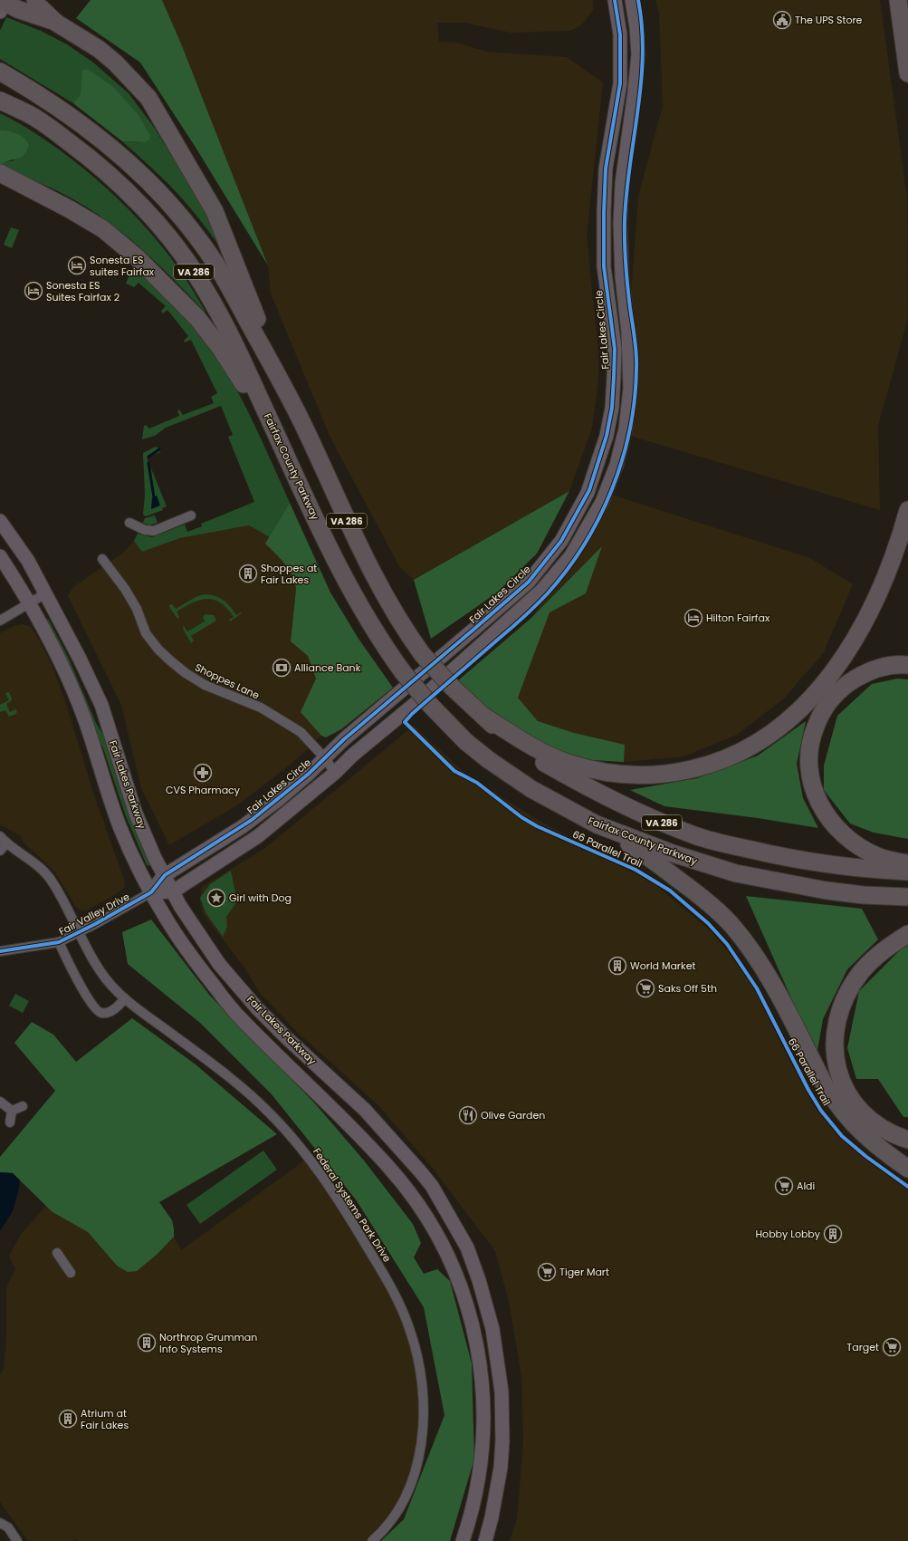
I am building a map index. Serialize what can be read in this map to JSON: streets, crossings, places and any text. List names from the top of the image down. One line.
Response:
{"streets":{"highway":["VA 286","Fairfax County Parkway"],"main road":["Fair Lakes Circle","Fair Lakes Parkway"],"street":["Shoppes Lane","Fair Valley Drive","Federal Systems Park Drive"],"cycle path":["66 Parallel Trail"]},"crossings":[["Fair Lakes Circle","Shoppes Lane"],["Fair Lakes Circle","Fair Lakes Parkway"],["Fair Lakes Circle","Fair Valley Drive"],["Fair Lakes Parkway","Fair Valley Drive"],["Fair Valley Drive","Federal Systems Park Drive"]],"places":{"public building":["The UPS Store"],"hotel":["Sonesta ES suites Fairfax","Sonesta ES Suites Fairfax 2","Hilton Fairfax"],"building":["Shoppes at Fair Lakes","World Market","Hobby Lobby","Northrop Grumman Info Systems","Atrium at Fair Lakes"],"bank":["Alliance Bank"],"pharmacy":["CVS Pharmacy"],"place":["Girl with Dog"],"supermarket":["Saks Off 5th","Aldi","Tiger Mart","Target"],"restaurant":["Olive Garden"]}}
